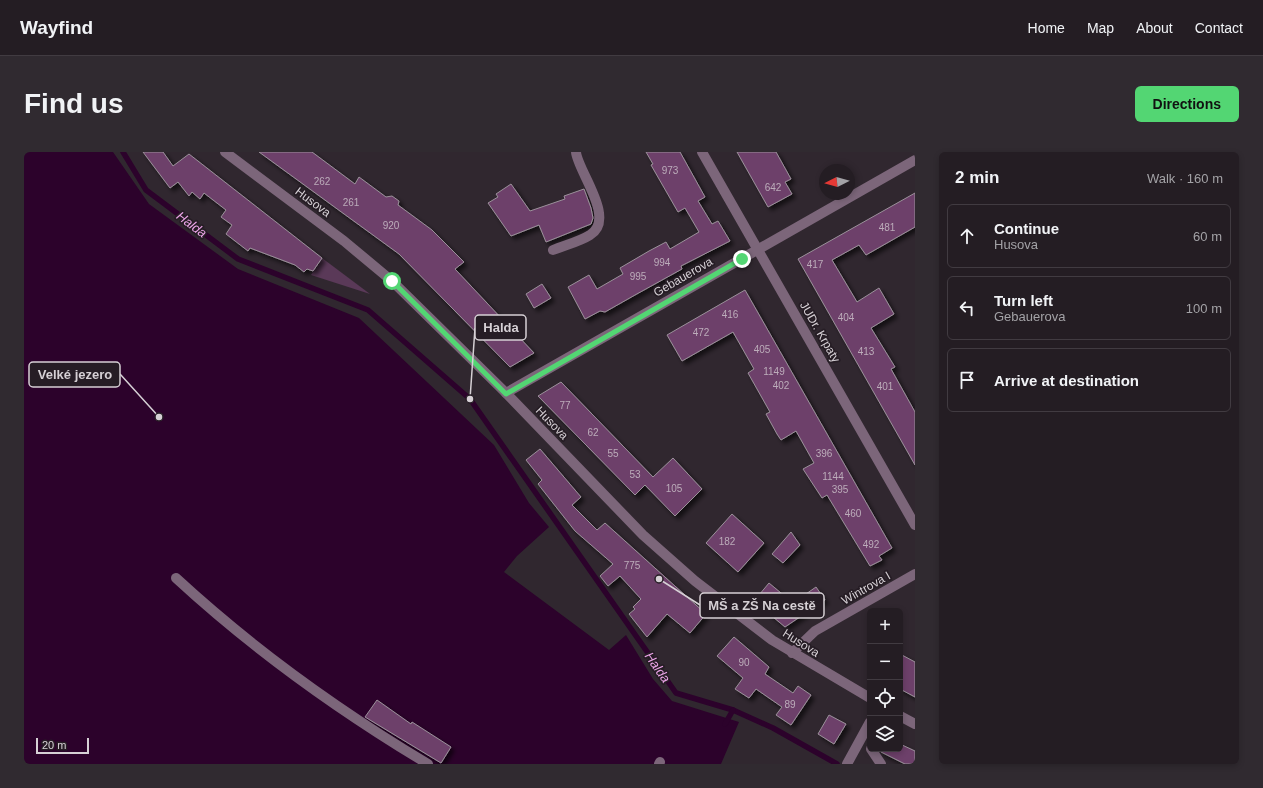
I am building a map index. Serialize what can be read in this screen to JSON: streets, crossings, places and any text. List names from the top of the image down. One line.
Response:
{"streets":{"street":["Husova","Gebauerova","JUDr. Krpaty","Wintrova I"]},"crossings":[["Husova","Gebauerova"],["Husova","Wintrova I"],["Gebauerova","JUDr. Krpaty"]],"water":["Halda"],"places":["Halda","Velké jezero","MŠ a ZŠ Na cestě"],"house_numbers":["973","262","642","261","920","481","994","417","995","416","404","472","405","413","1149","402","401","77","62","55","396","53","1144","105","395","460","182","492","775","90","89"],"scale_bar":"20 m","north":"left","page":{"header":"Wayfind","nav":["Home","Map","About","Contact"],"buttons":"Directions","title":"Find us","heading":["2 min","Walk · 160 m"],"list":[["Continue","Husova","60 m"],["Turn left","Gebauerova","100 m"],"Arrive at destination"],"map_buttons":["+","−"],"scale":"20 m"}}
